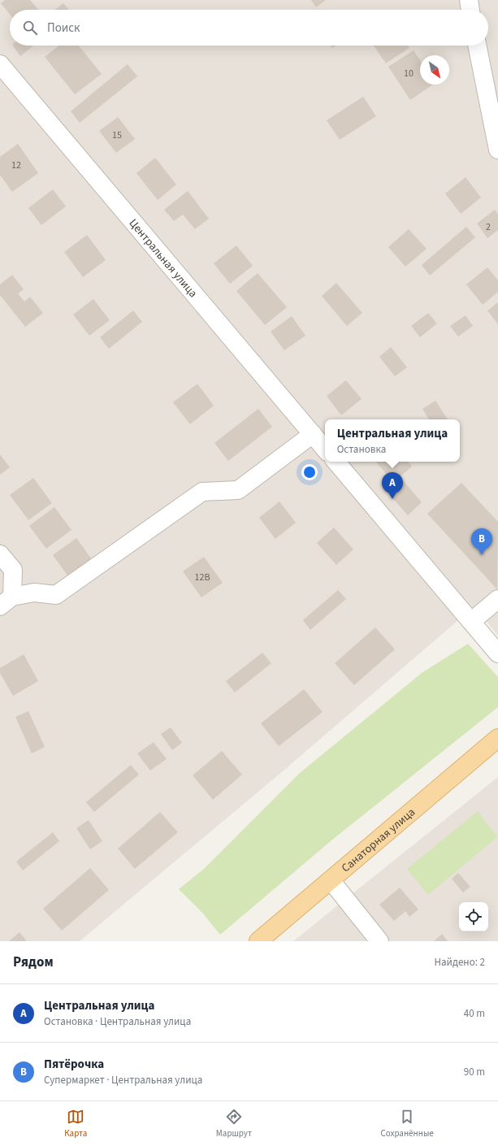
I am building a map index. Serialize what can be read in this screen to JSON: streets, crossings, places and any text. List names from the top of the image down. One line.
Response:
{"streets":{"main road":["Санаторная улица"],"street":["Центральная улица"]},"house_numbers":["10","15","12","2","12В"],"north":"bottom right","page":{"search":"Поиск","popup":["Центральная улица","Остановка"],"pins":["A","B"],"heading":["Рядом","Найдено: 2"],"list":[{"mark":"A","name":"Центральная улица","note":"Остановка · Центральная улица","value":"40 m"},{"mark":"B","name":"Пятёрочка","note":"Супермаркет · Центральная улица","value":"90 m"}],"nav":["Карта","Маршрут","Сохранённые"]}}
